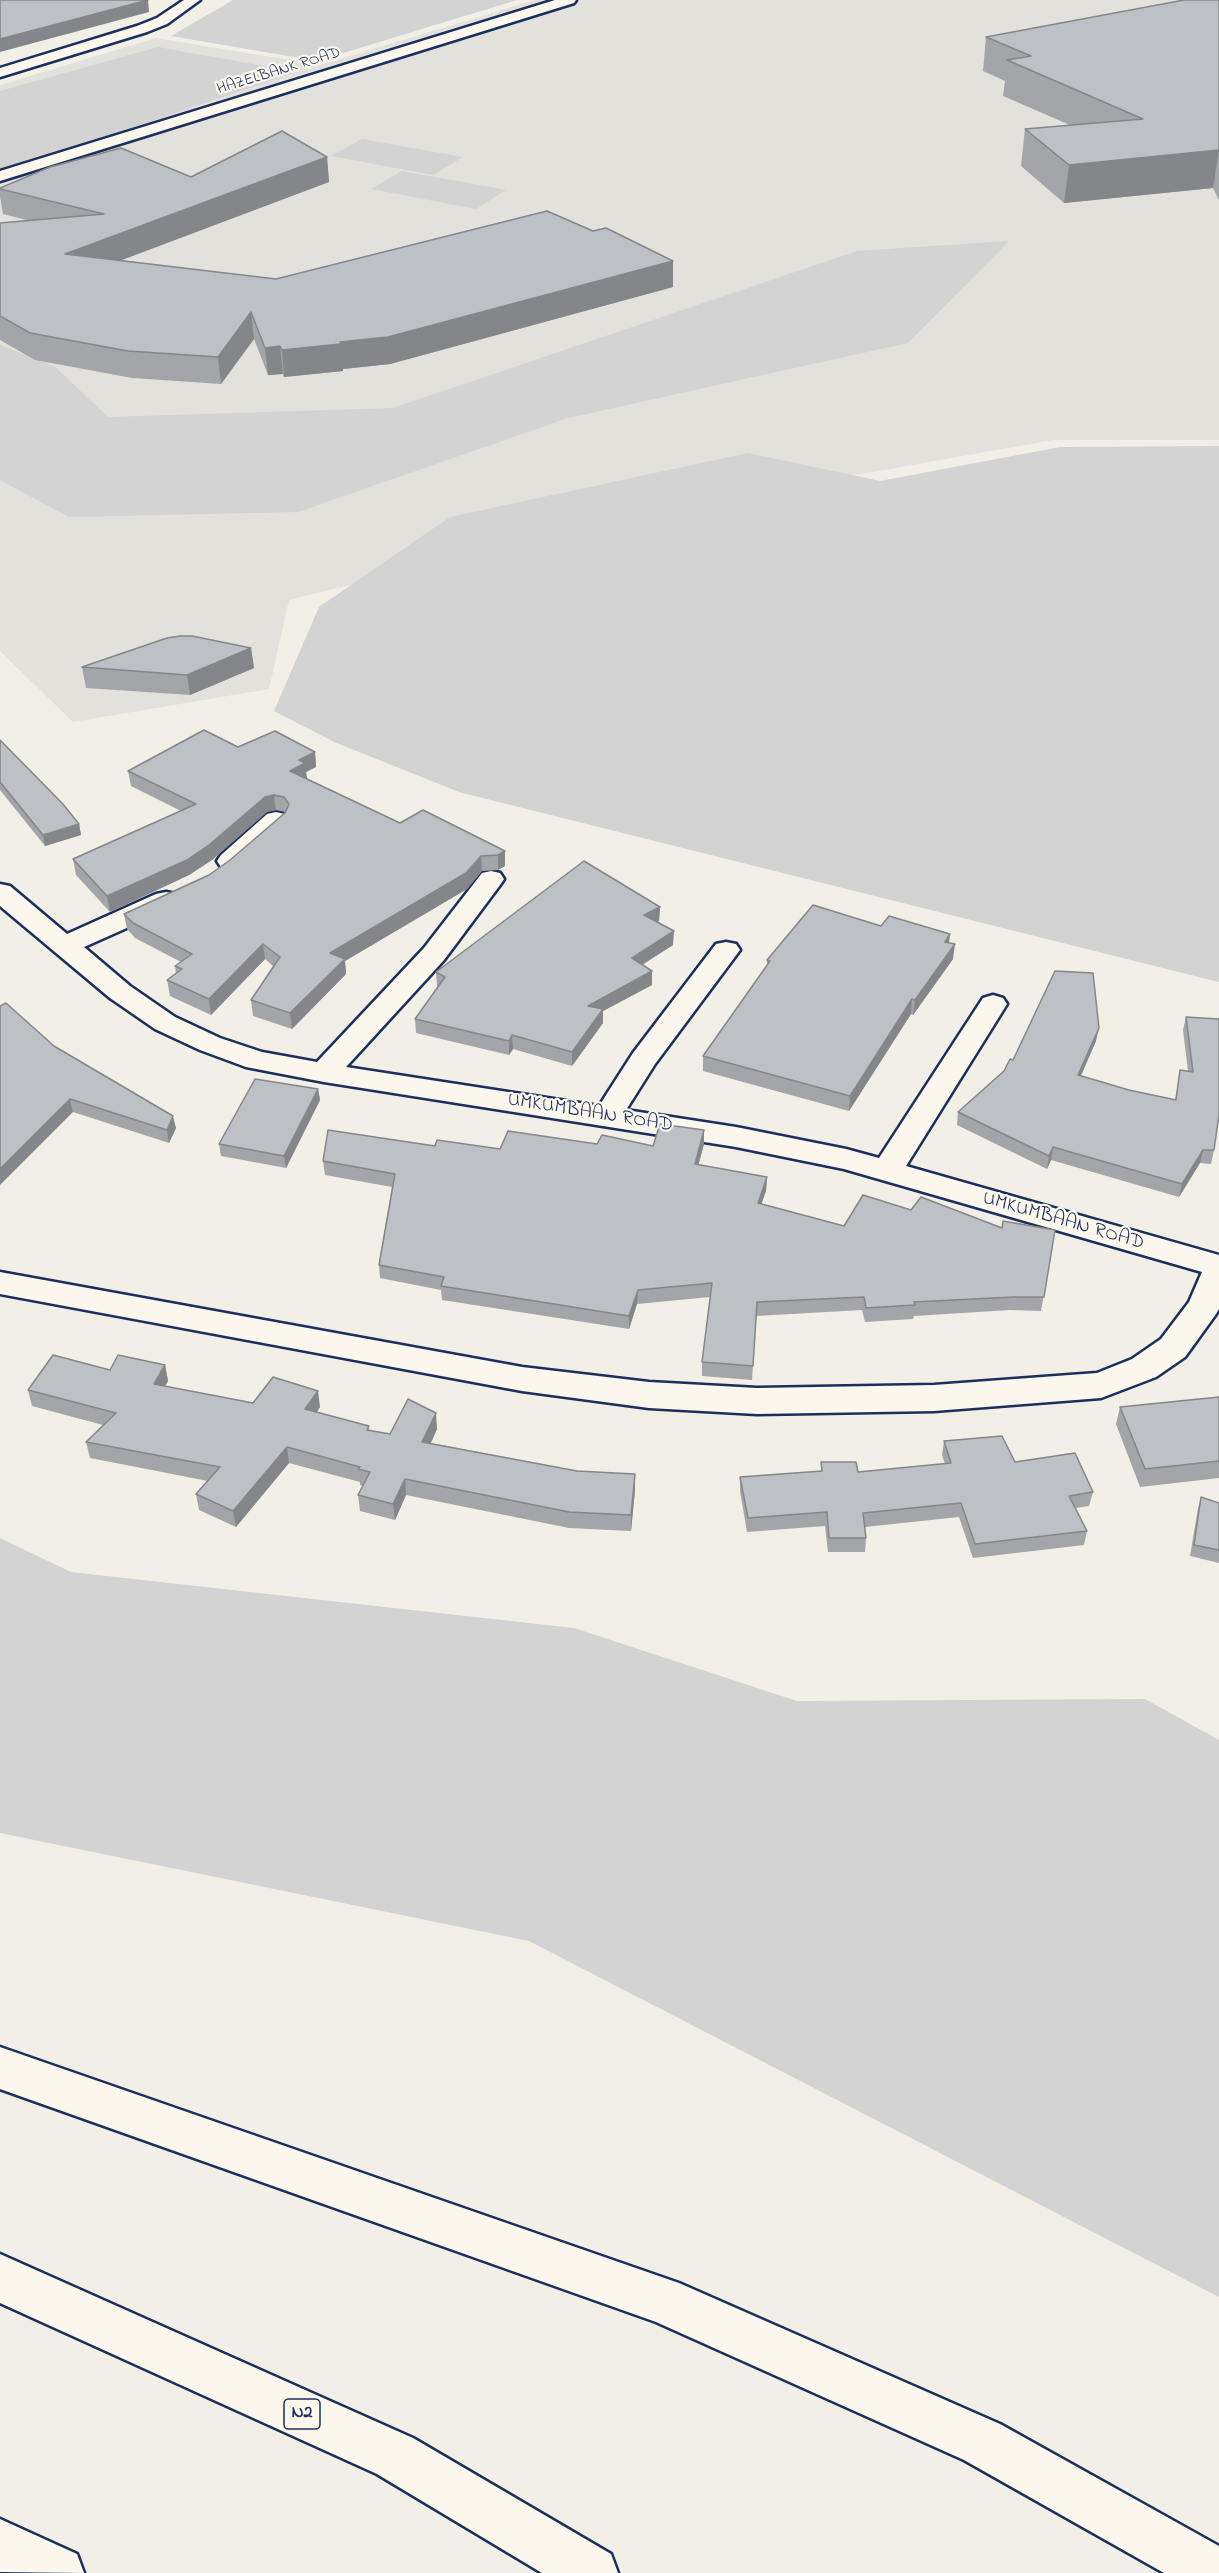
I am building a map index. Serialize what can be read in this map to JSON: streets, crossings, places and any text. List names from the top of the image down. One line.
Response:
{"streets":{"main road":["HAZELBANK ROAD","UMKUMBAAN ROAD","N2"]}}
